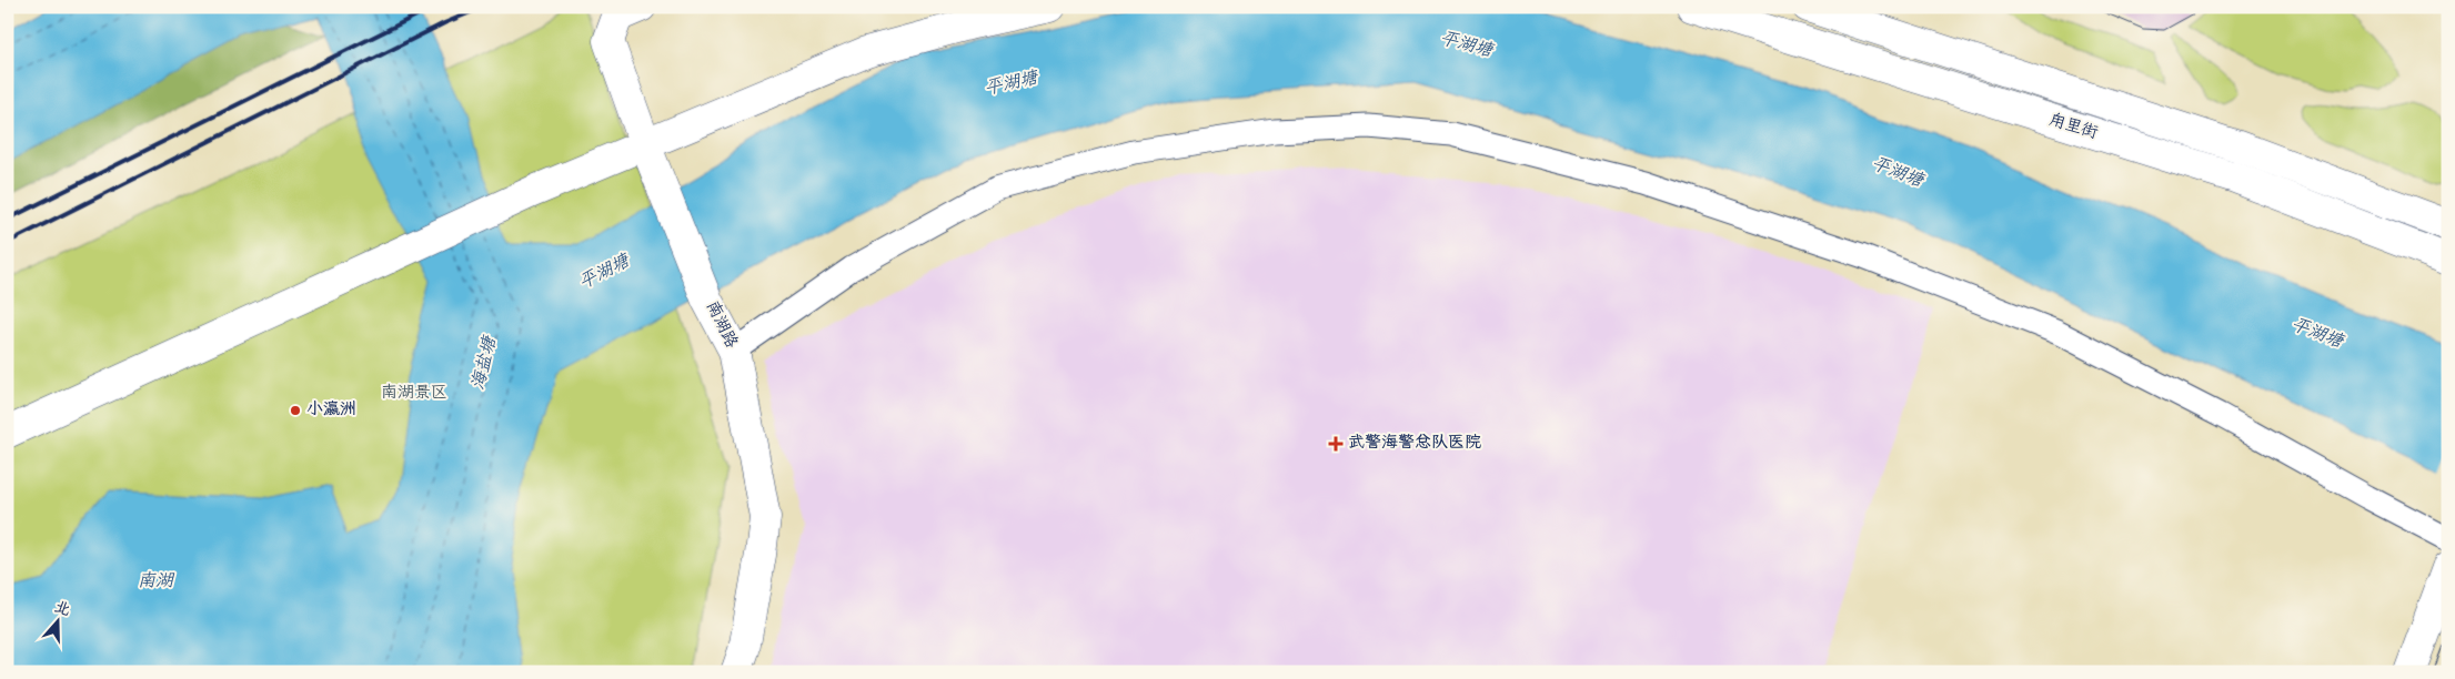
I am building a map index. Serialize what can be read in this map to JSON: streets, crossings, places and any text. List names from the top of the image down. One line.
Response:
{"streets":{"main road":["甪里街","南湖路"]},"water":["平湖塘","海盐塘","南湖"],"parks":["南湖景区"],"places":{"other":["小瀛洲"],"health":["武警海警总队医院"]},"north":"top"}
